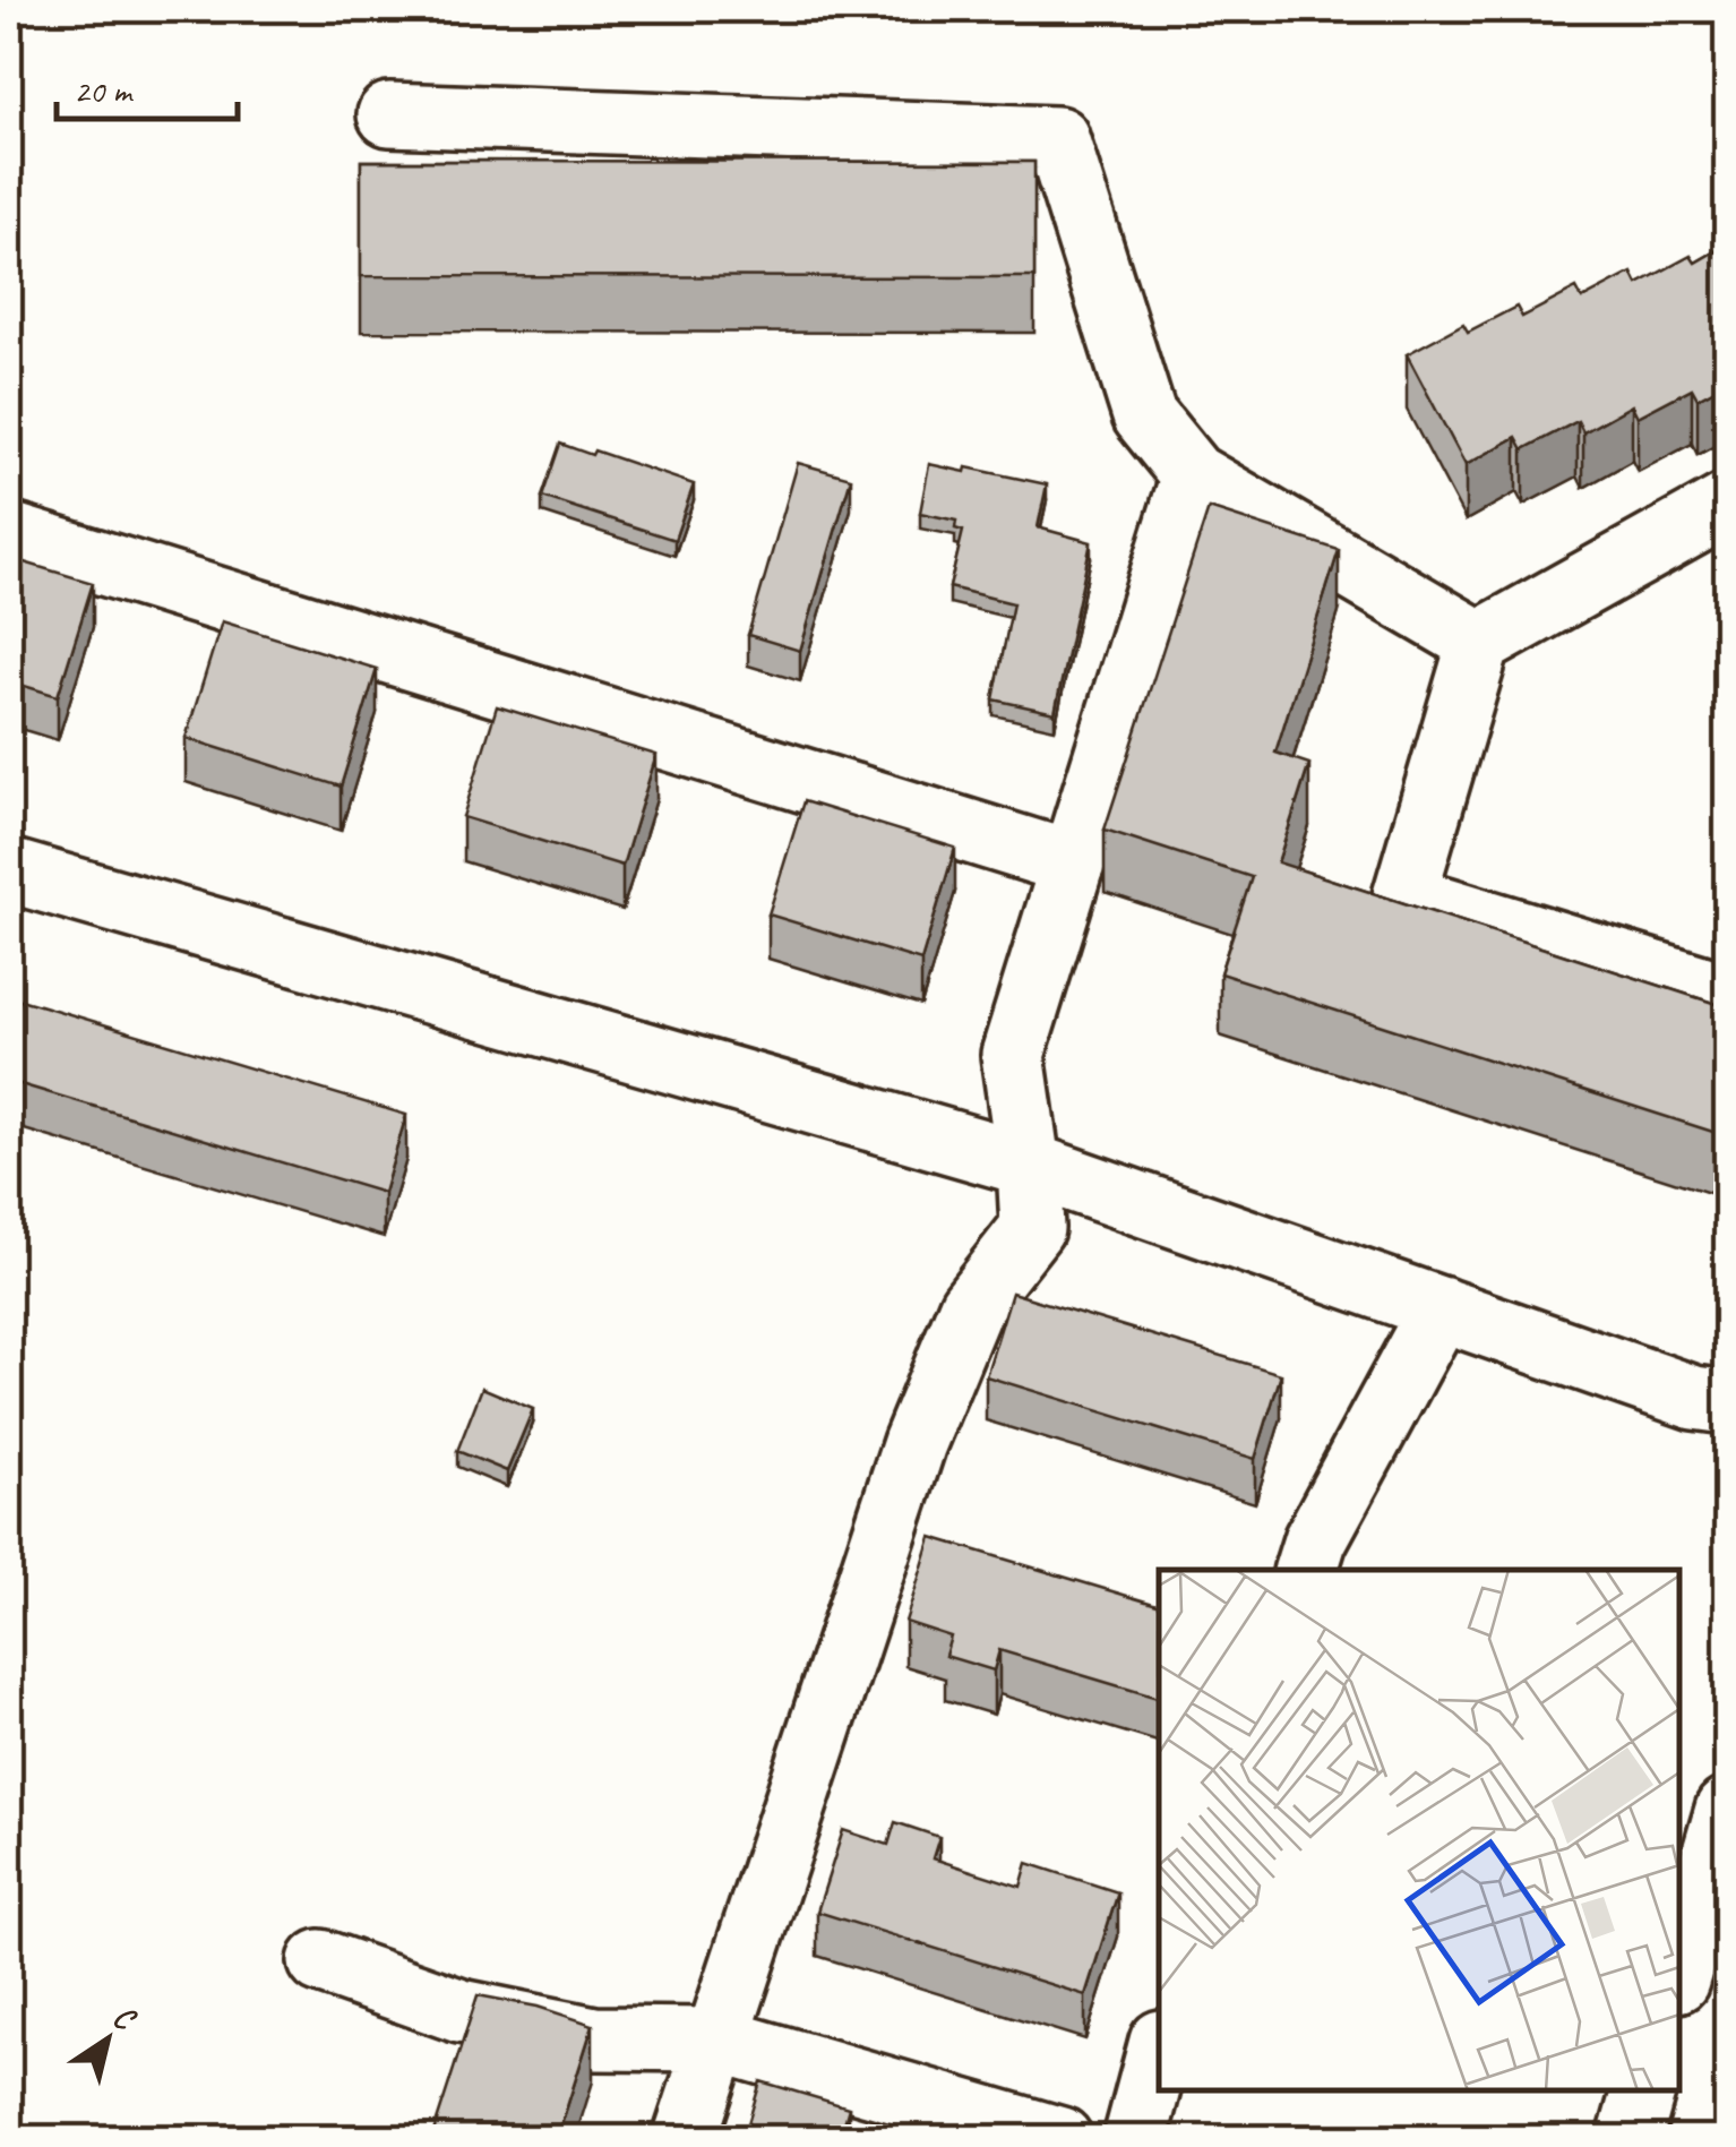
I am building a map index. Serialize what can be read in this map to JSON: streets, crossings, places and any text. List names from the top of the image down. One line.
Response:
{"scale_bar":"20 m","north":"top right"}
